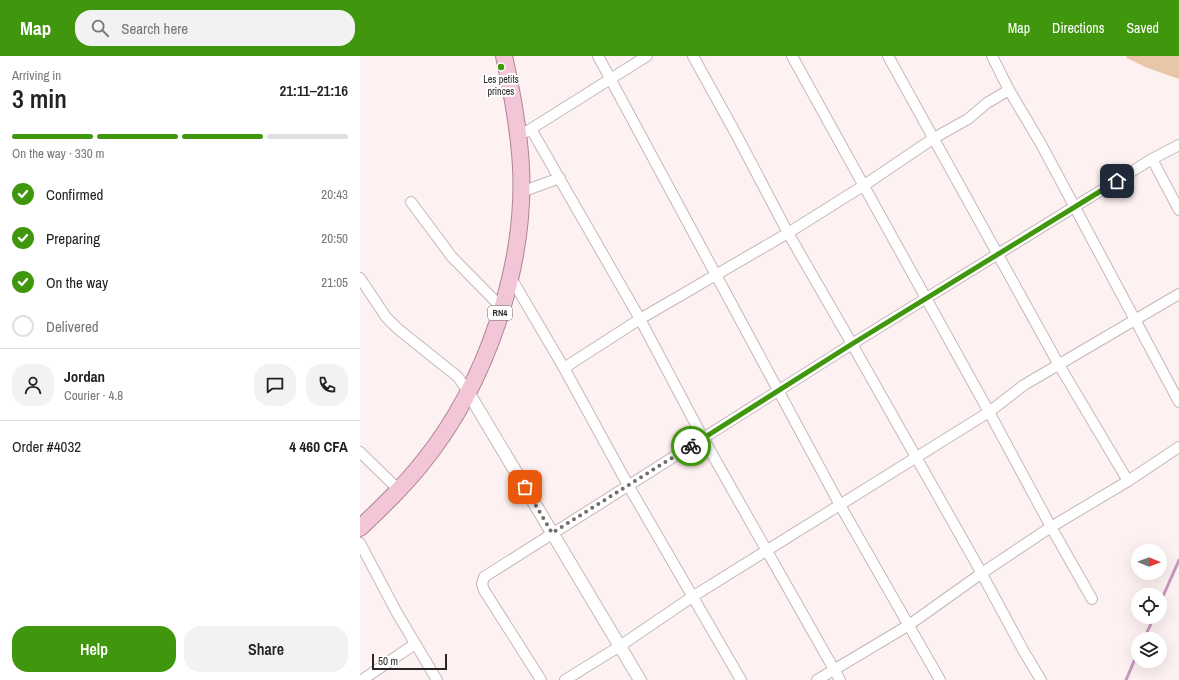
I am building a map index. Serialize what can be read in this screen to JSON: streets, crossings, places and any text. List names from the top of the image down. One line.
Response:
{"streets":{"highway":["RN4"]},"places":["Les petits princes"],"scale_bar":"50 m","north":"right","page":{"header":"Map","search":"Search here","nav":["Map","Directions","Saved"],"heading":["3 min","Arriving in","21:11–21:16"],"panel":["Jordan","Courier · 4.8","Order #4032","4 460 CFA"],"bar":"On the way · 330 m","list":[["Confirmed","20:43"],["Preparing","20:50"],["On the way","21:05"],"Delivered"],"buttons":["Help","Share"],"scale":"50 m"}}
